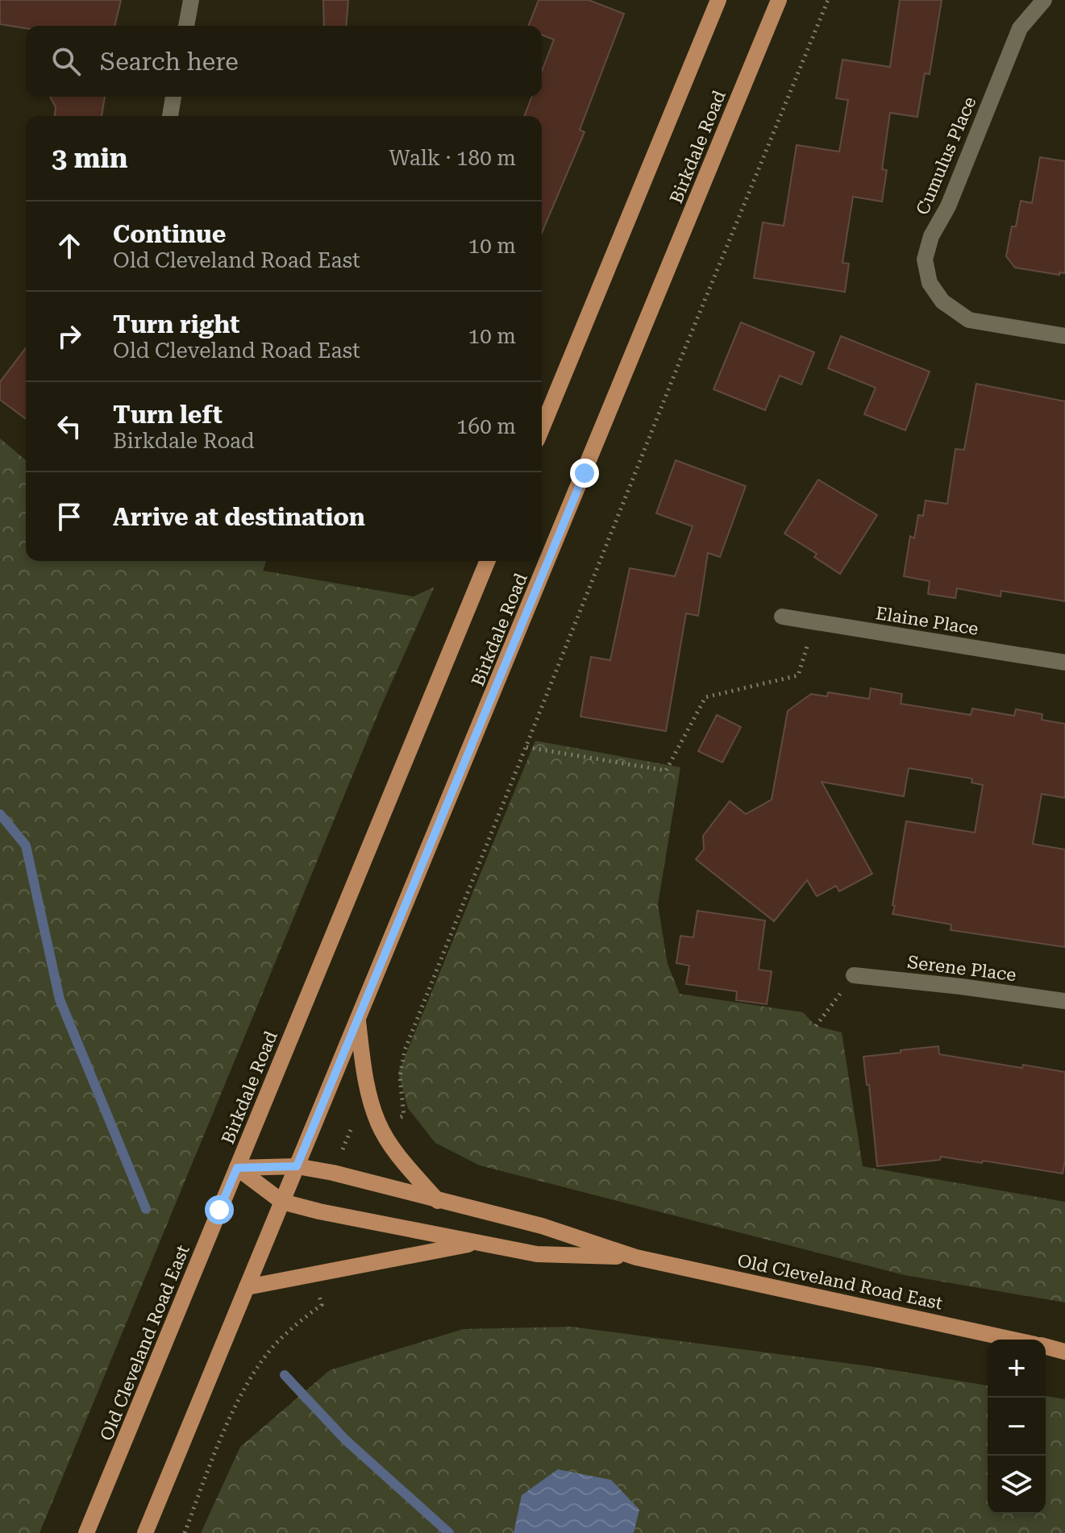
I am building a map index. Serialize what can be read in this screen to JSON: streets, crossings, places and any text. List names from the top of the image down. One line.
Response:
{"streets":{"main road":["Birkdale Road","Old Cleveland Road East"],"street":["Cumulus Place","Elaine Place","Serene Place"]},"crossings":[["Birkdale Road","Old Cleveland Road East"]],"page":{"search":"Search here","heading":["3 min","Walk · 180 m"],"list":[["Continue","Old Cleveland Road East","10 m"],["Turn right","Old Cleveland Road East","10 m"],["Turn left","Birkdale Road","160 m"],"Arrive at destination"],"map_buttons":["+","−"]}}
